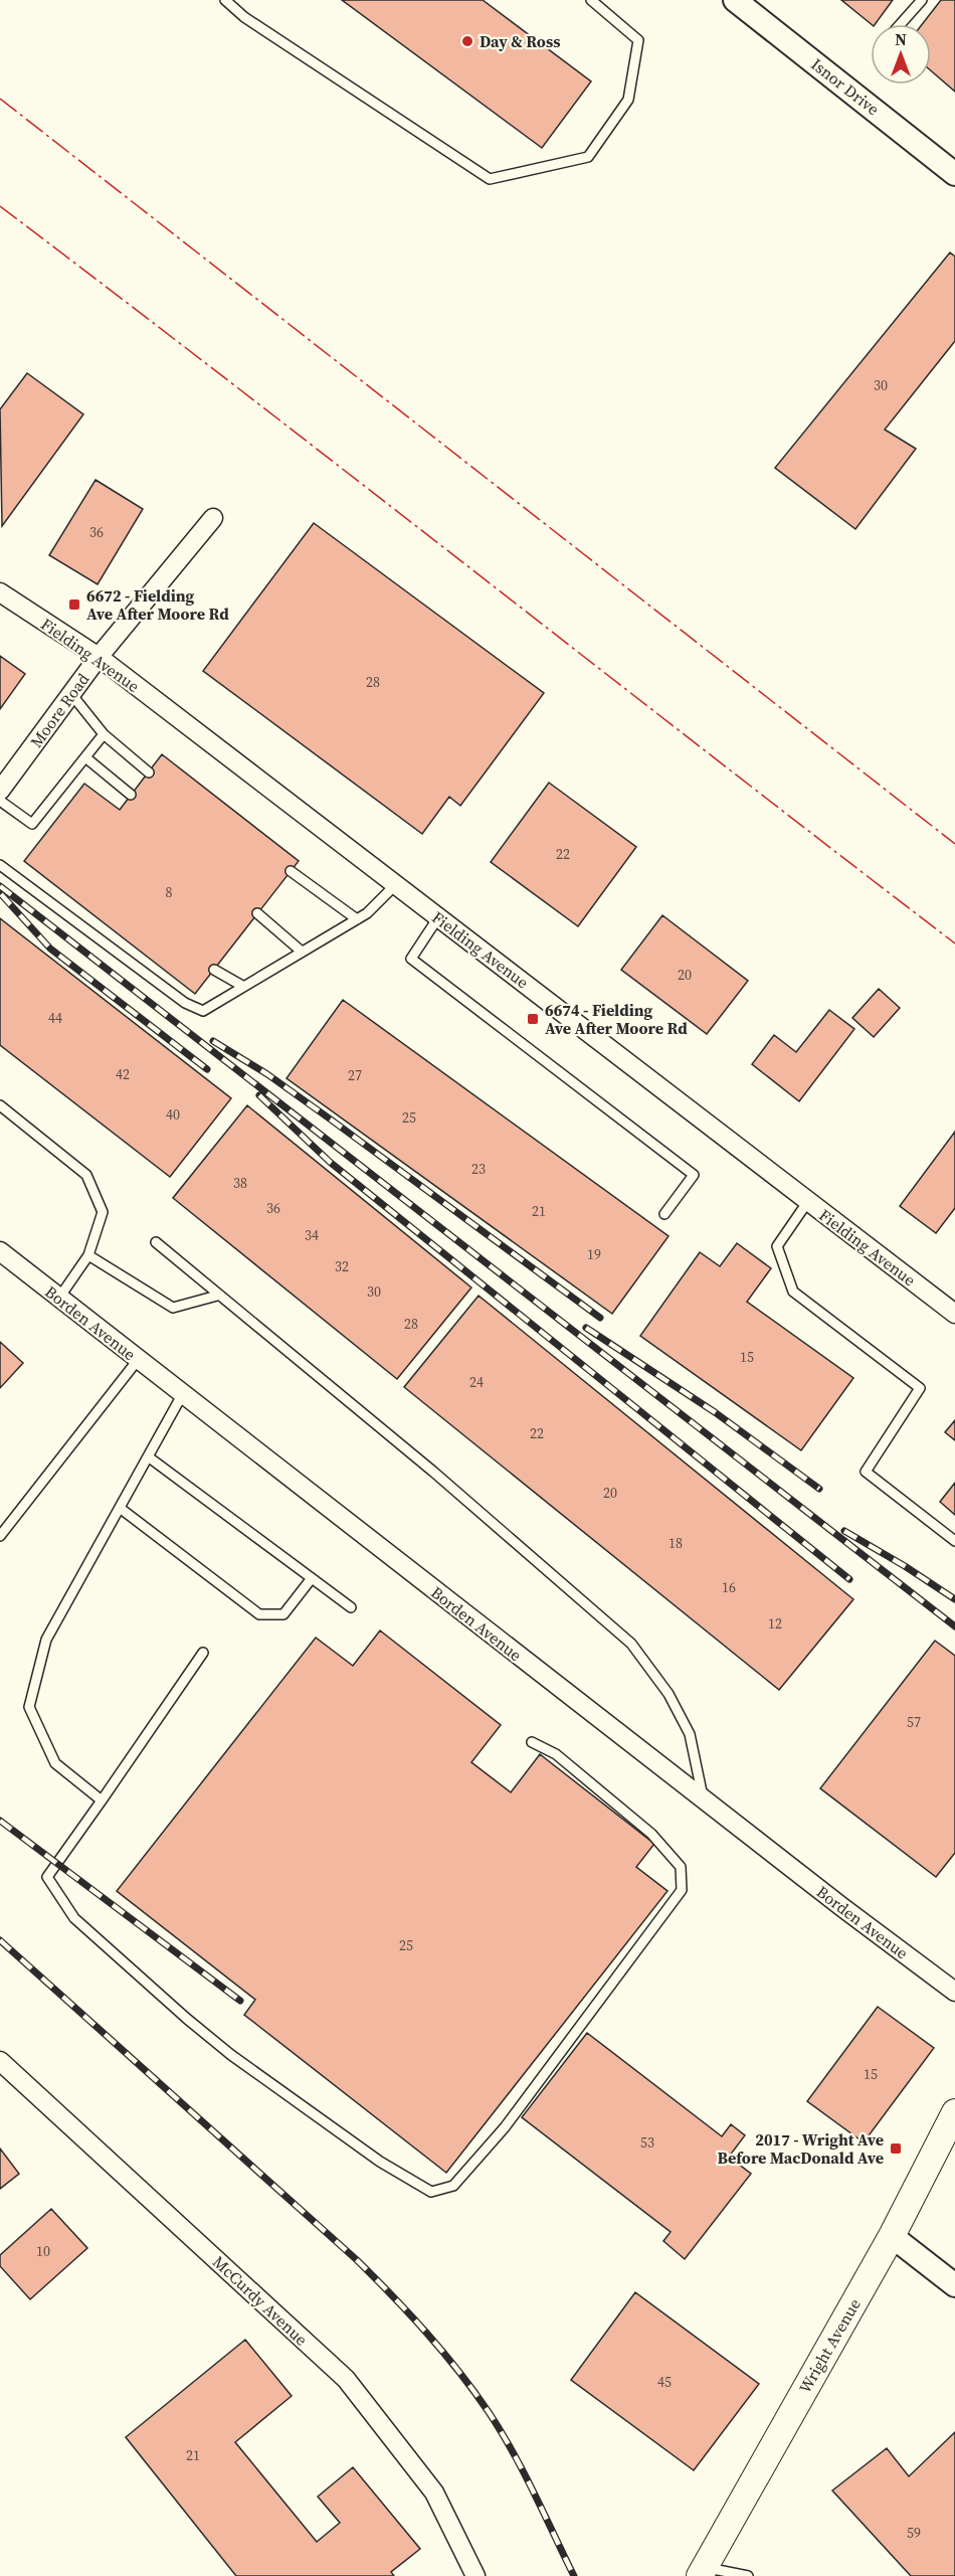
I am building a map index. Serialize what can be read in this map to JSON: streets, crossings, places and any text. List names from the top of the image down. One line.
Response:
{"streets":{"main road":["Wright Avenue"],"street":["Isnor Drive","Fielding Avenue","Moore Road","Borden Avenue","McCurdy Avenue"]},"crossings":[["Fielding Avenue","Moore Road"]],"places":{"other":["Day & Ross"],"transit":["6672 - Fielding Ave After Moore Rd","6674 - Fielding Ave After Moore Rd","2017 - Wright Ave Before MacDonald Ave"]},"house_numbers":["30","36","28","22","8","20","44","42","27","40","25","23","38","36","21","34","19","32","30","28","15","24","22","20","18","16","12","57","25","15","53","10","45","21","59"],"north":"top"}
